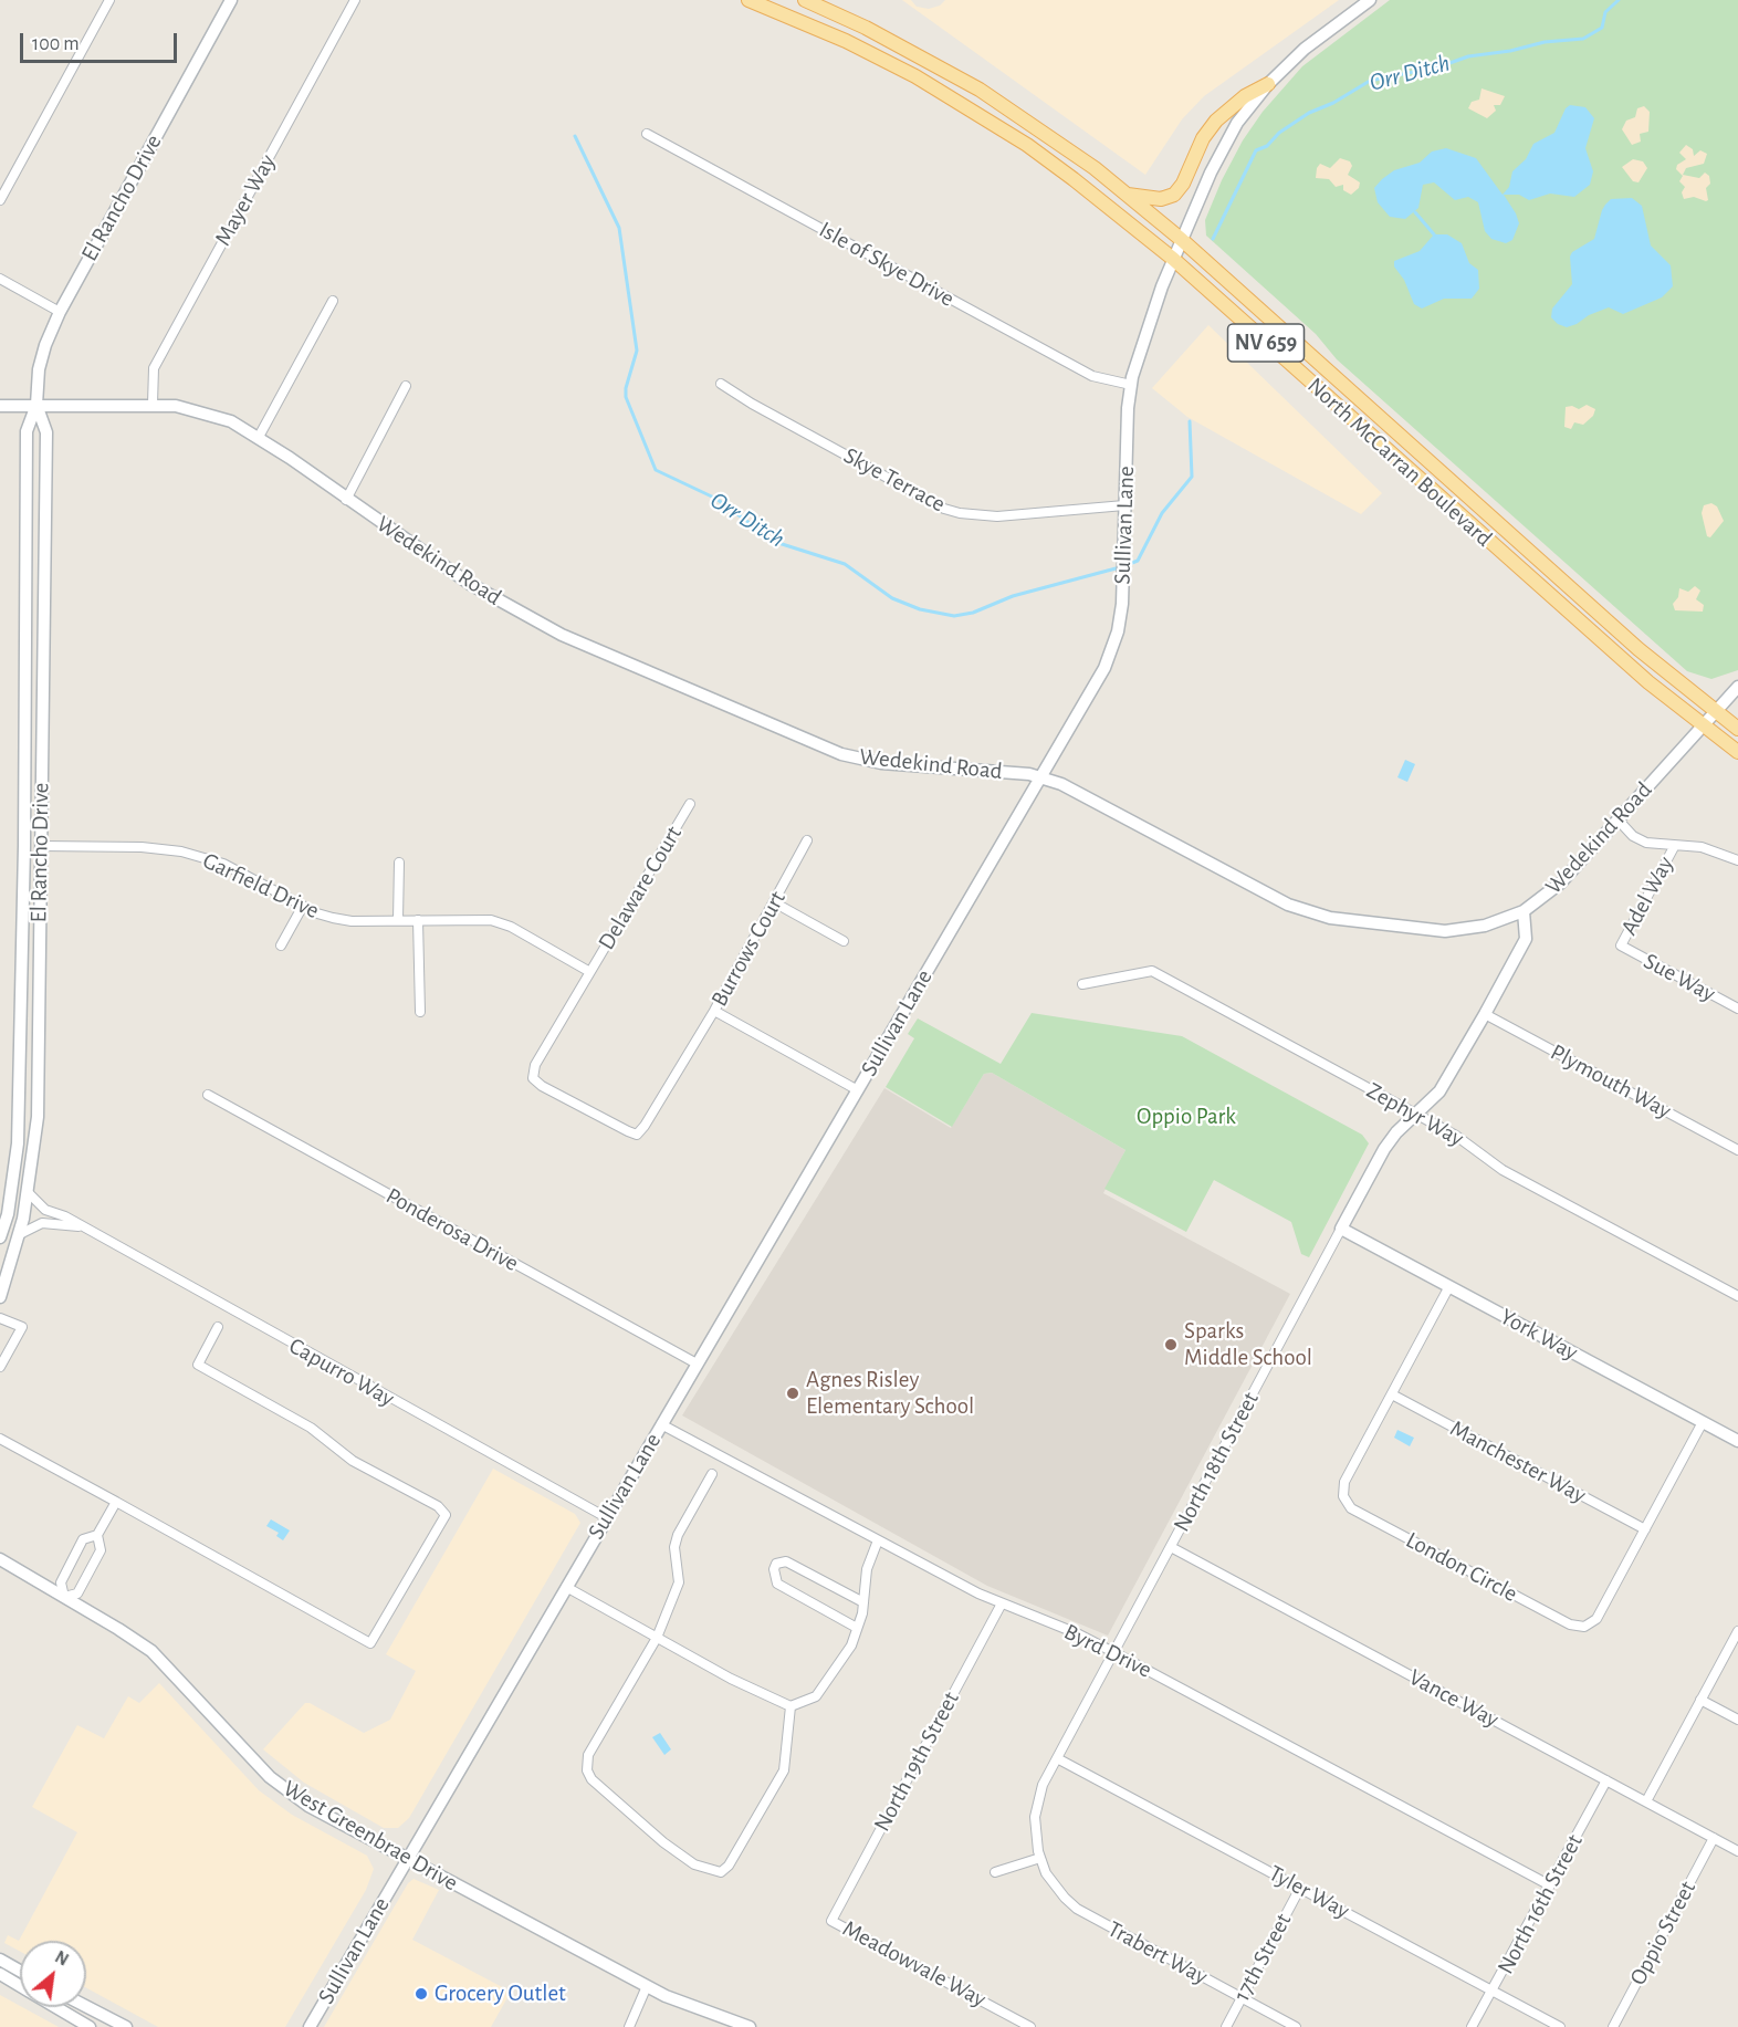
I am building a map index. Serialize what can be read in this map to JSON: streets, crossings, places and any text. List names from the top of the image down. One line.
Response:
{"streets":{"main road":["NV 659","North McCarran Boulevard"],"street":["El Rancho Drive","Mayer Way","Isle of Skye Drive","Skye Terrace","Sullivan Lane","Wedekind Road","Garfield Drive","Delaware Court","Adel Way","Burrows Court","Sue Way","Plymouth Way","Zephyr Way","Ponderosa Drive","York Way","Capurro Way","North 18th Street","Manchester Way","London Circle","Byrd Drive","Vance Way","North 19th Street","West Greenbrae Drive","Tyler Way","North 16th Street","Oppio Street","Trabert Way","17th Street","Meadowvale Way"]},"crossings":[["El Rancho Drive","Wedekind Road"],["El Rancho Drive","Garfield Drive"],["El Rancho Drive","Capurro Way"],["Mayer Way","Wedekind Road"],["Isle of Skye Drive","Sullivan Lane"],["North McCarran Boulevard","Sullivan Lane"],["North McCarran Boulevard","Wedekind Road"],["Skye Terrace","Sullivan Lane"],["Sullivan Lane","Wedekind Road"],["Sullivan Lane","Ponderosa Drive"],["Sullivan Lane","Capurro Way"],["Sullivan Lane","Byrd Drive"],["Sullivan Lane","West Greenbrae Drive"],["Wedekind Road","North 18th Street"],["Garfield Drive","Delaware Court"],["Delaware Court","Burrows Court"],["Adel Way","Sue Way"],["Plymouth Way","North 18th Street"],["Zephyr Way","North 18th Street"],["York Way","North 18th Street"],["York Way","London Circle"],["North 18th Street","Byrd Drive"],["North 18th Street","Vance Way"],["North 18th Street","Tyler Way"],["North 18th Street","Trabert Way"],["Manchester Way","London Circle"],["Byrd Drive","North 19th Street"],["Byrd Drive","North 16th Street"],["Vance Way","North 16th Street"],["Vance Way","Oppio Street"],["North 19th Street","Meadowvale Way"],["Tyler Way","North 16th Street"],["Tyler Way","17th Street"],["Trabert Way","17th Street"]],"water":["Orr Ditch"],"parks":["Oppio Park"],"places":["Sparks Middle School","Agnes Risley Elementary School","Grocery Outlet"],"scale_bar":"100 m","north":"top right"}
